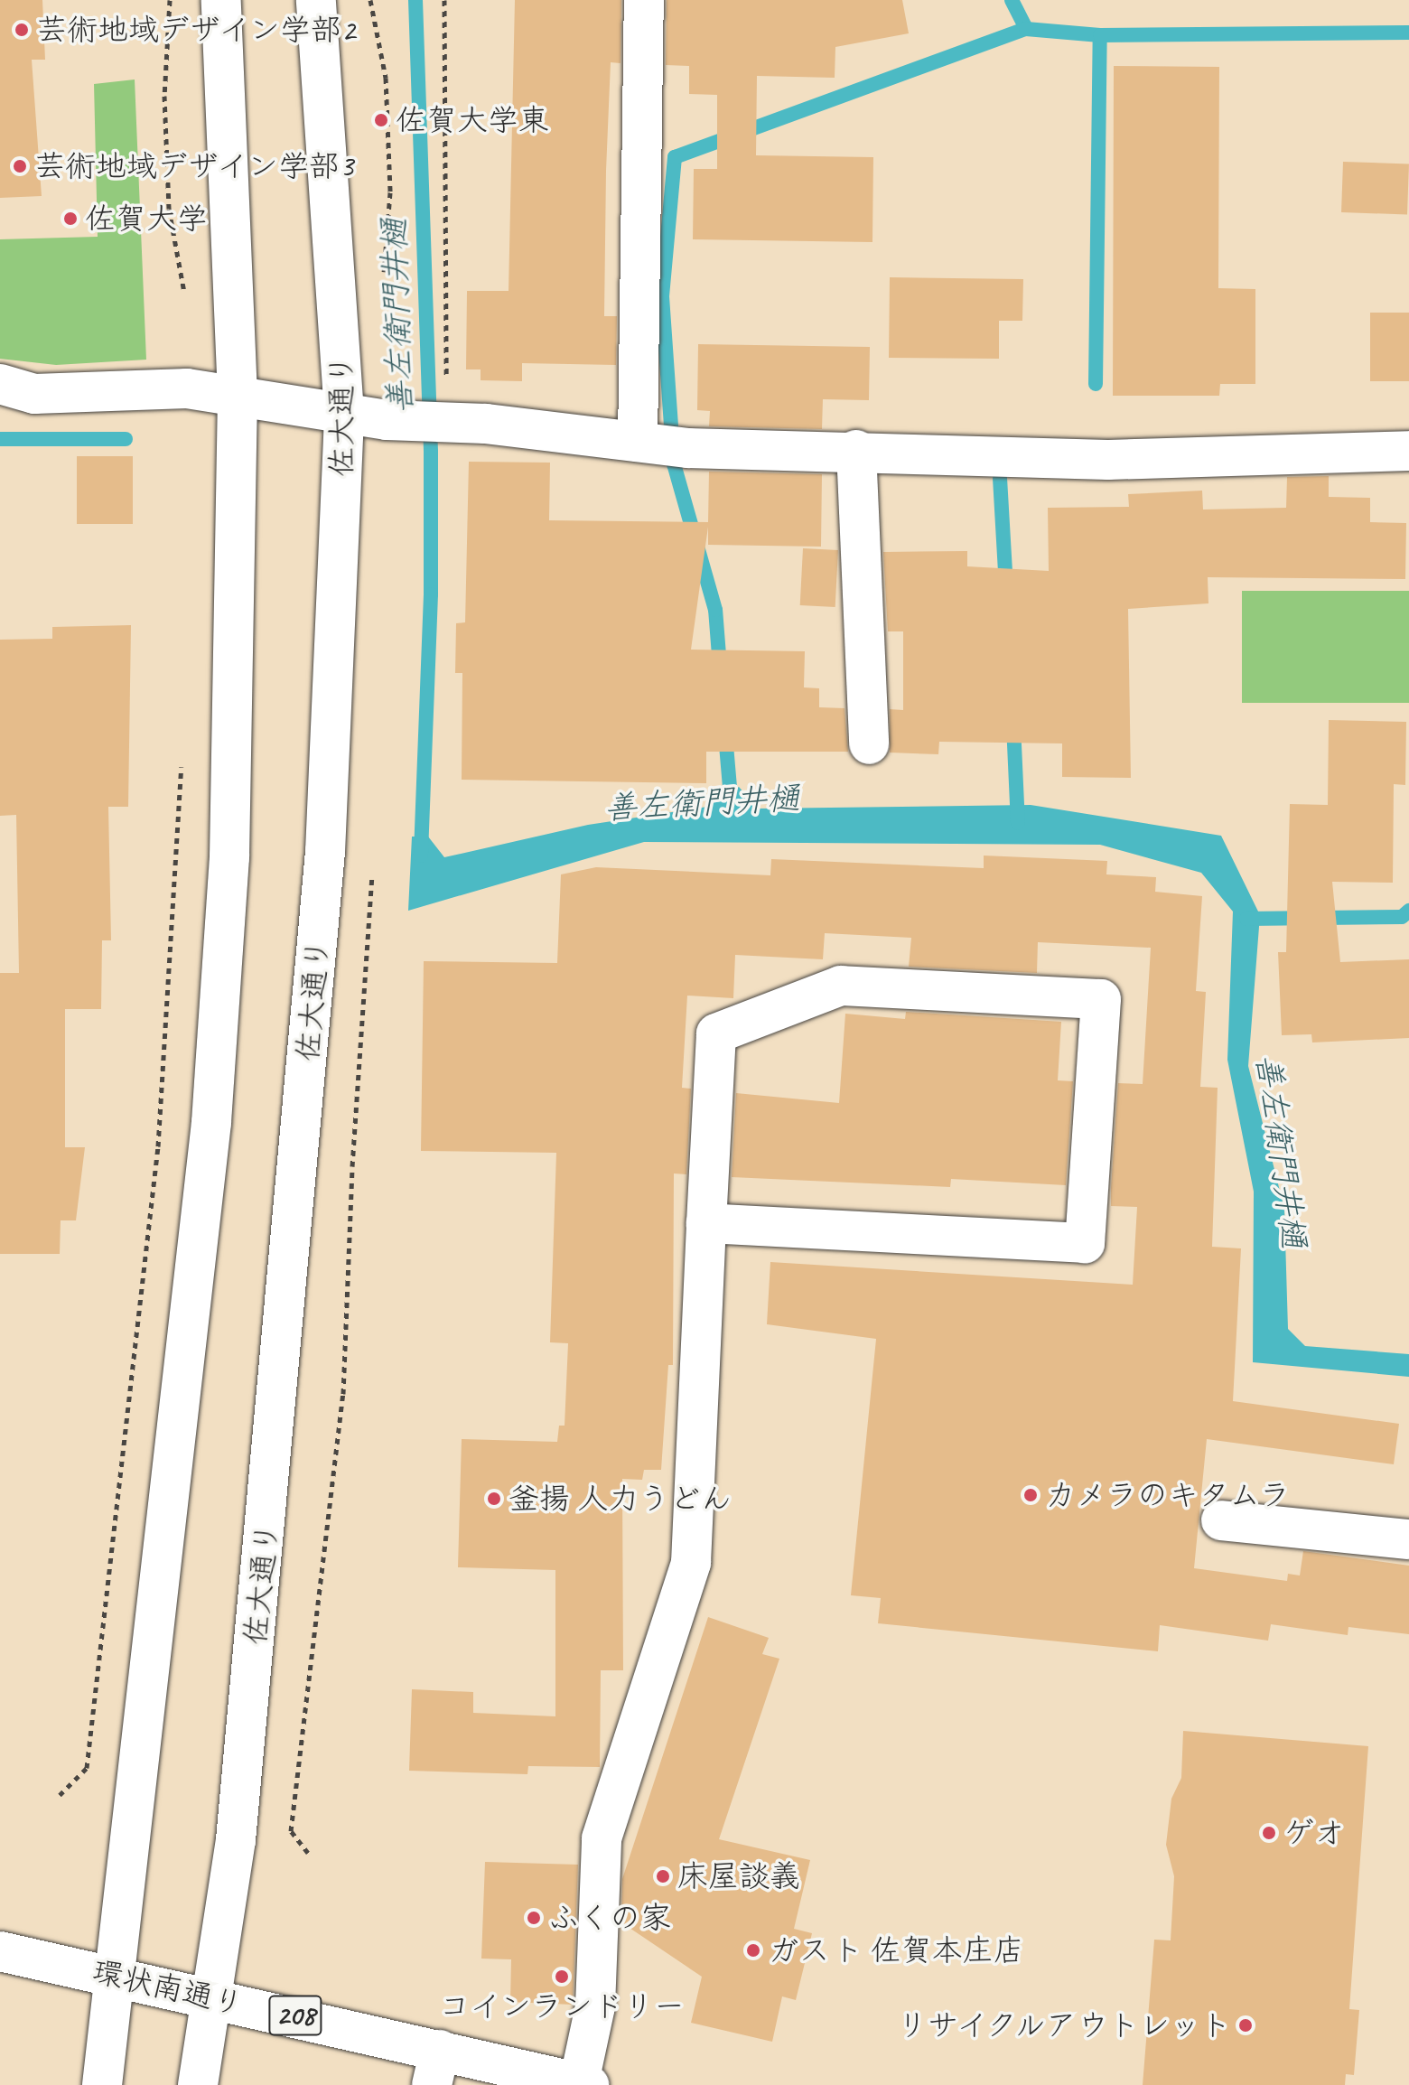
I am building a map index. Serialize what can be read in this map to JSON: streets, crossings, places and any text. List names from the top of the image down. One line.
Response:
{"streets":{"main road":["佐大通り","環状南通り","208"]},"crossings":[["佐大通り","環状南通り"]],"water":["善左衛門井樋"],"places":["芸術地域デザイン学部2","佐賀大学東","芸術地域デザイン学部3","佐賀大学","カメラのキタムラ","釜揚 人力うどん","ゲオ","床屋談義","ふくの家","ガスト 佐賀本庄店","コインランドリー","リサイクルアウトレット"]}
